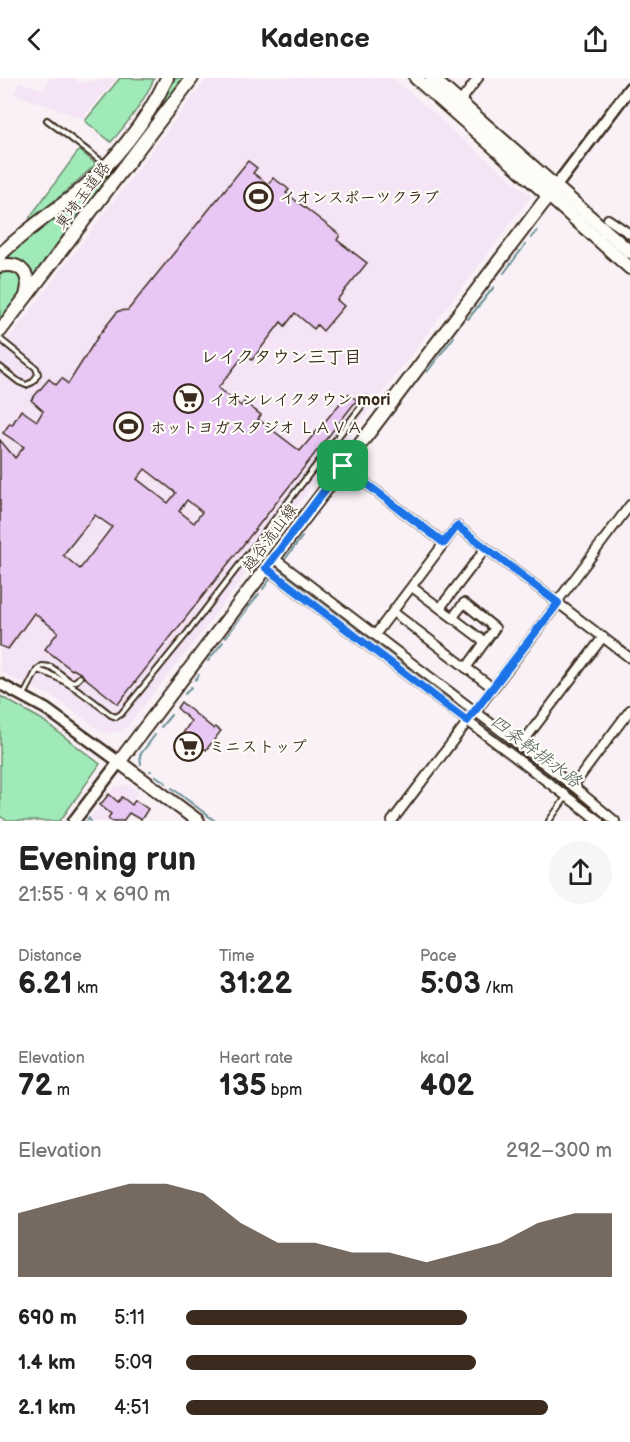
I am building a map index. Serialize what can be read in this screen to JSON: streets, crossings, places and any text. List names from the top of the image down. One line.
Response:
{"streets":{"main road":["東埼玉道路","越谷流山線"]},"districts":["レイクタウン三丁目"],"water":["四条幹排水路"],"places":{"sports":["イオンスポーツクラブ","ホットヨガスタジオ ＬＡＶＡ"],"supermarket":["イオンレイクタウン mori","ミニストップ"]},"page":{"header":"Kadence","heading":["Evening run","21:55 · 9 × 690 m"],"stats":[["Distance","6.21 km"],["Time","31:22"],["Pace","5:03 /km"],["Elevation","72 m"],["Heart rate","135 bpm"],["kcal","402"]],"chart":["Elevation","292–300 m"],"list":[{"name":"690 m","note":"5:11"},{"name":"1.4 km","note":"5:09"},{"name":"2.1 km","note":"4:51"}]}}
